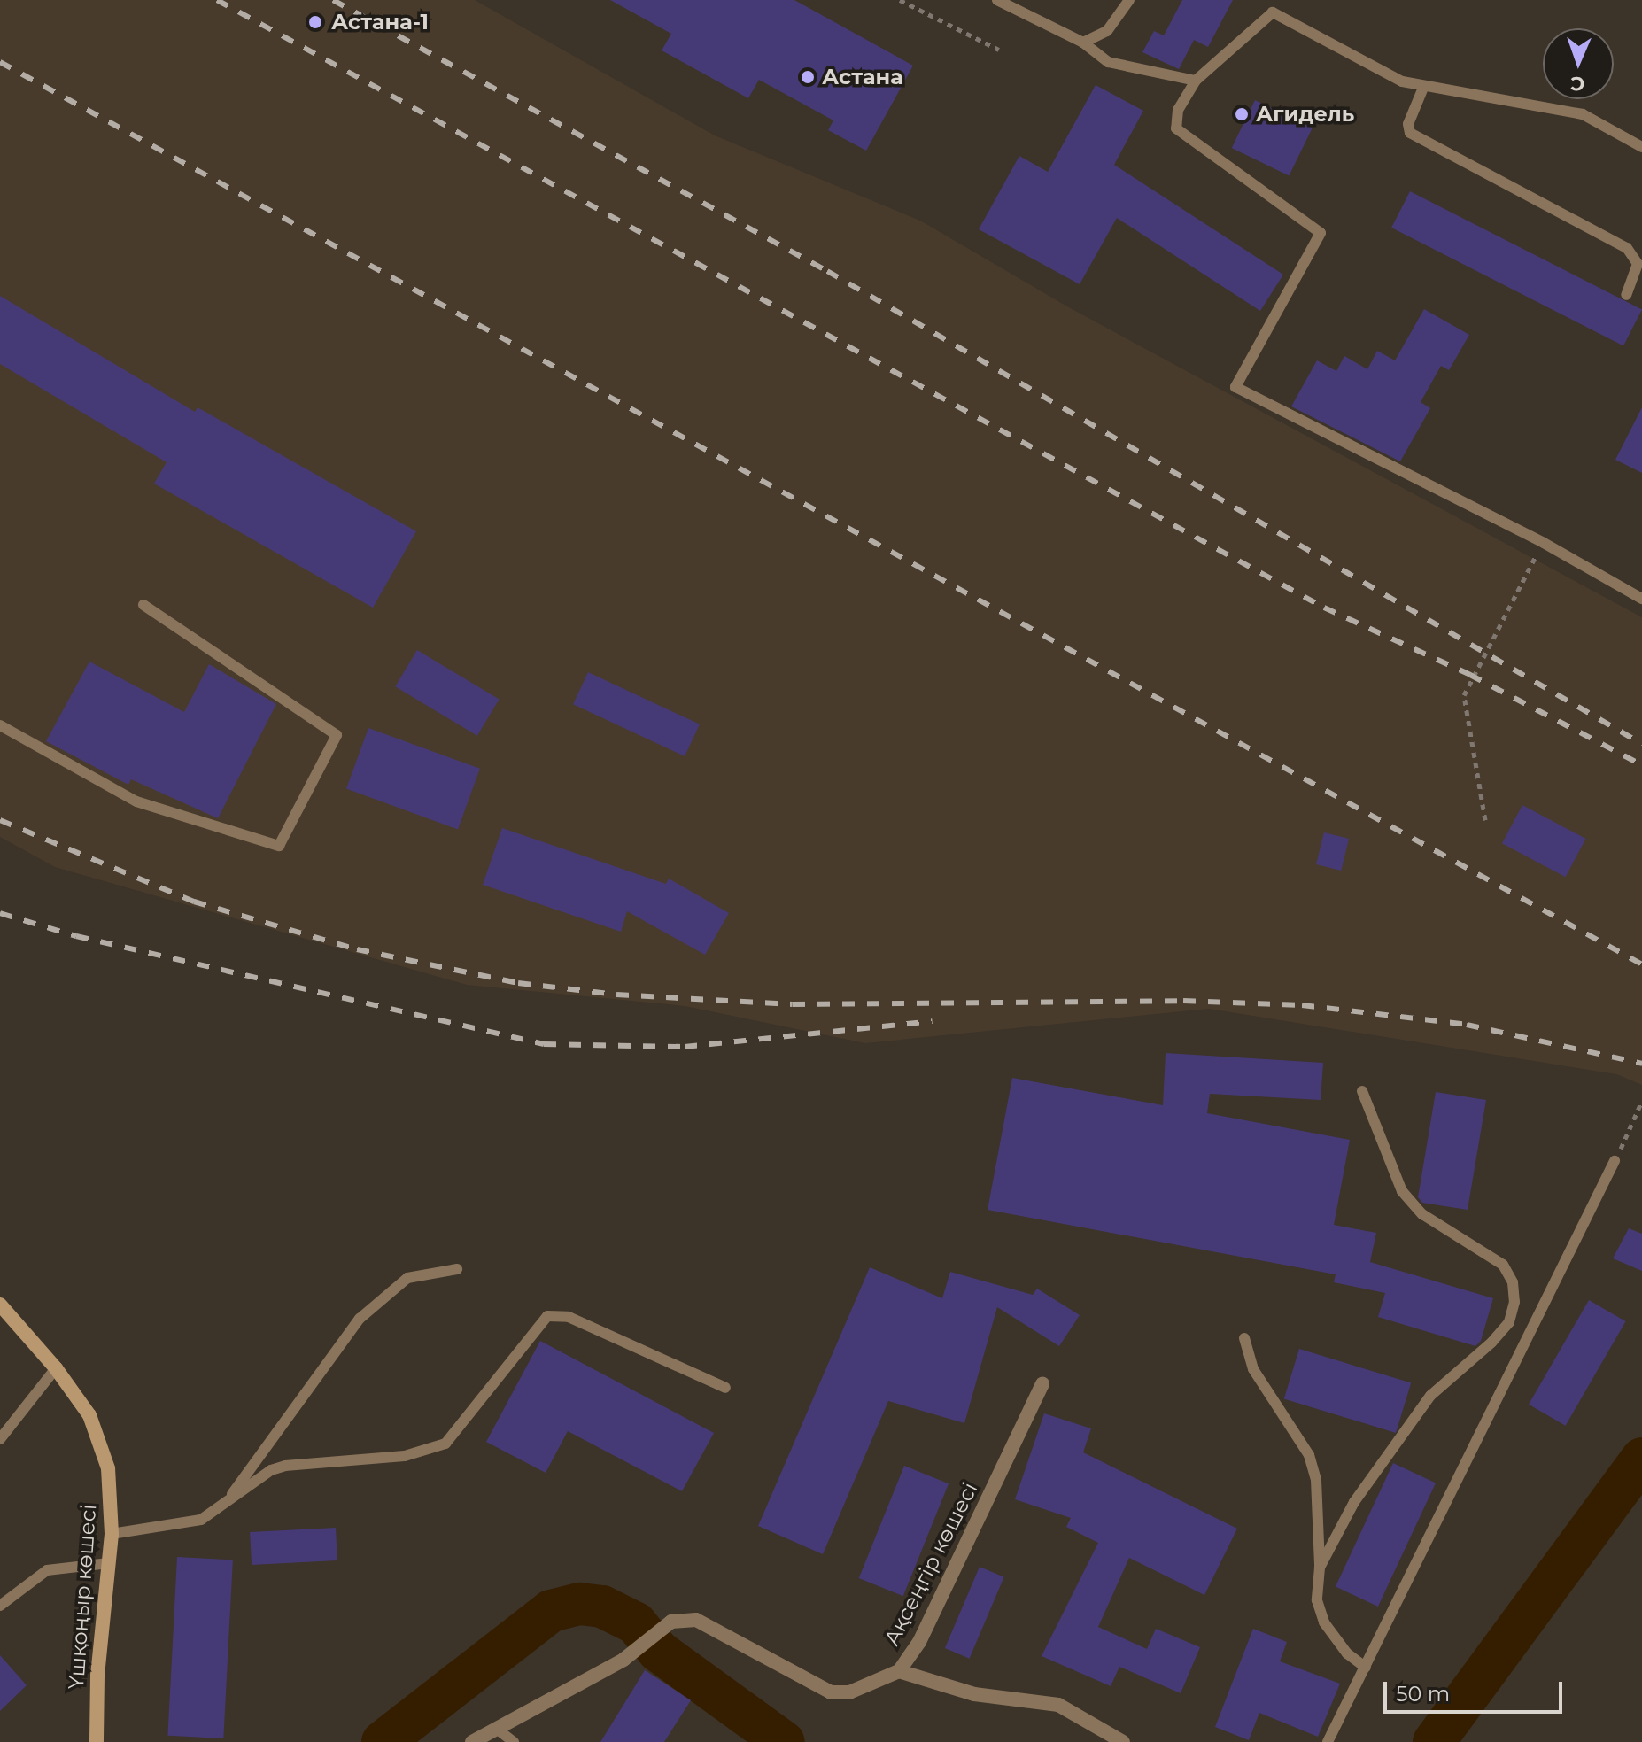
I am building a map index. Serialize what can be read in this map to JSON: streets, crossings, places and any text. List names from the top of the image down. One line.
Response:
{"streets":{"main road":["Үшқоңыр көшесі"],"street":["Ақсеңгір көшесі"]},"places":["Астана-1","Астана","Агидель"],"scale_bar":"50 m","north":"bottom"}
